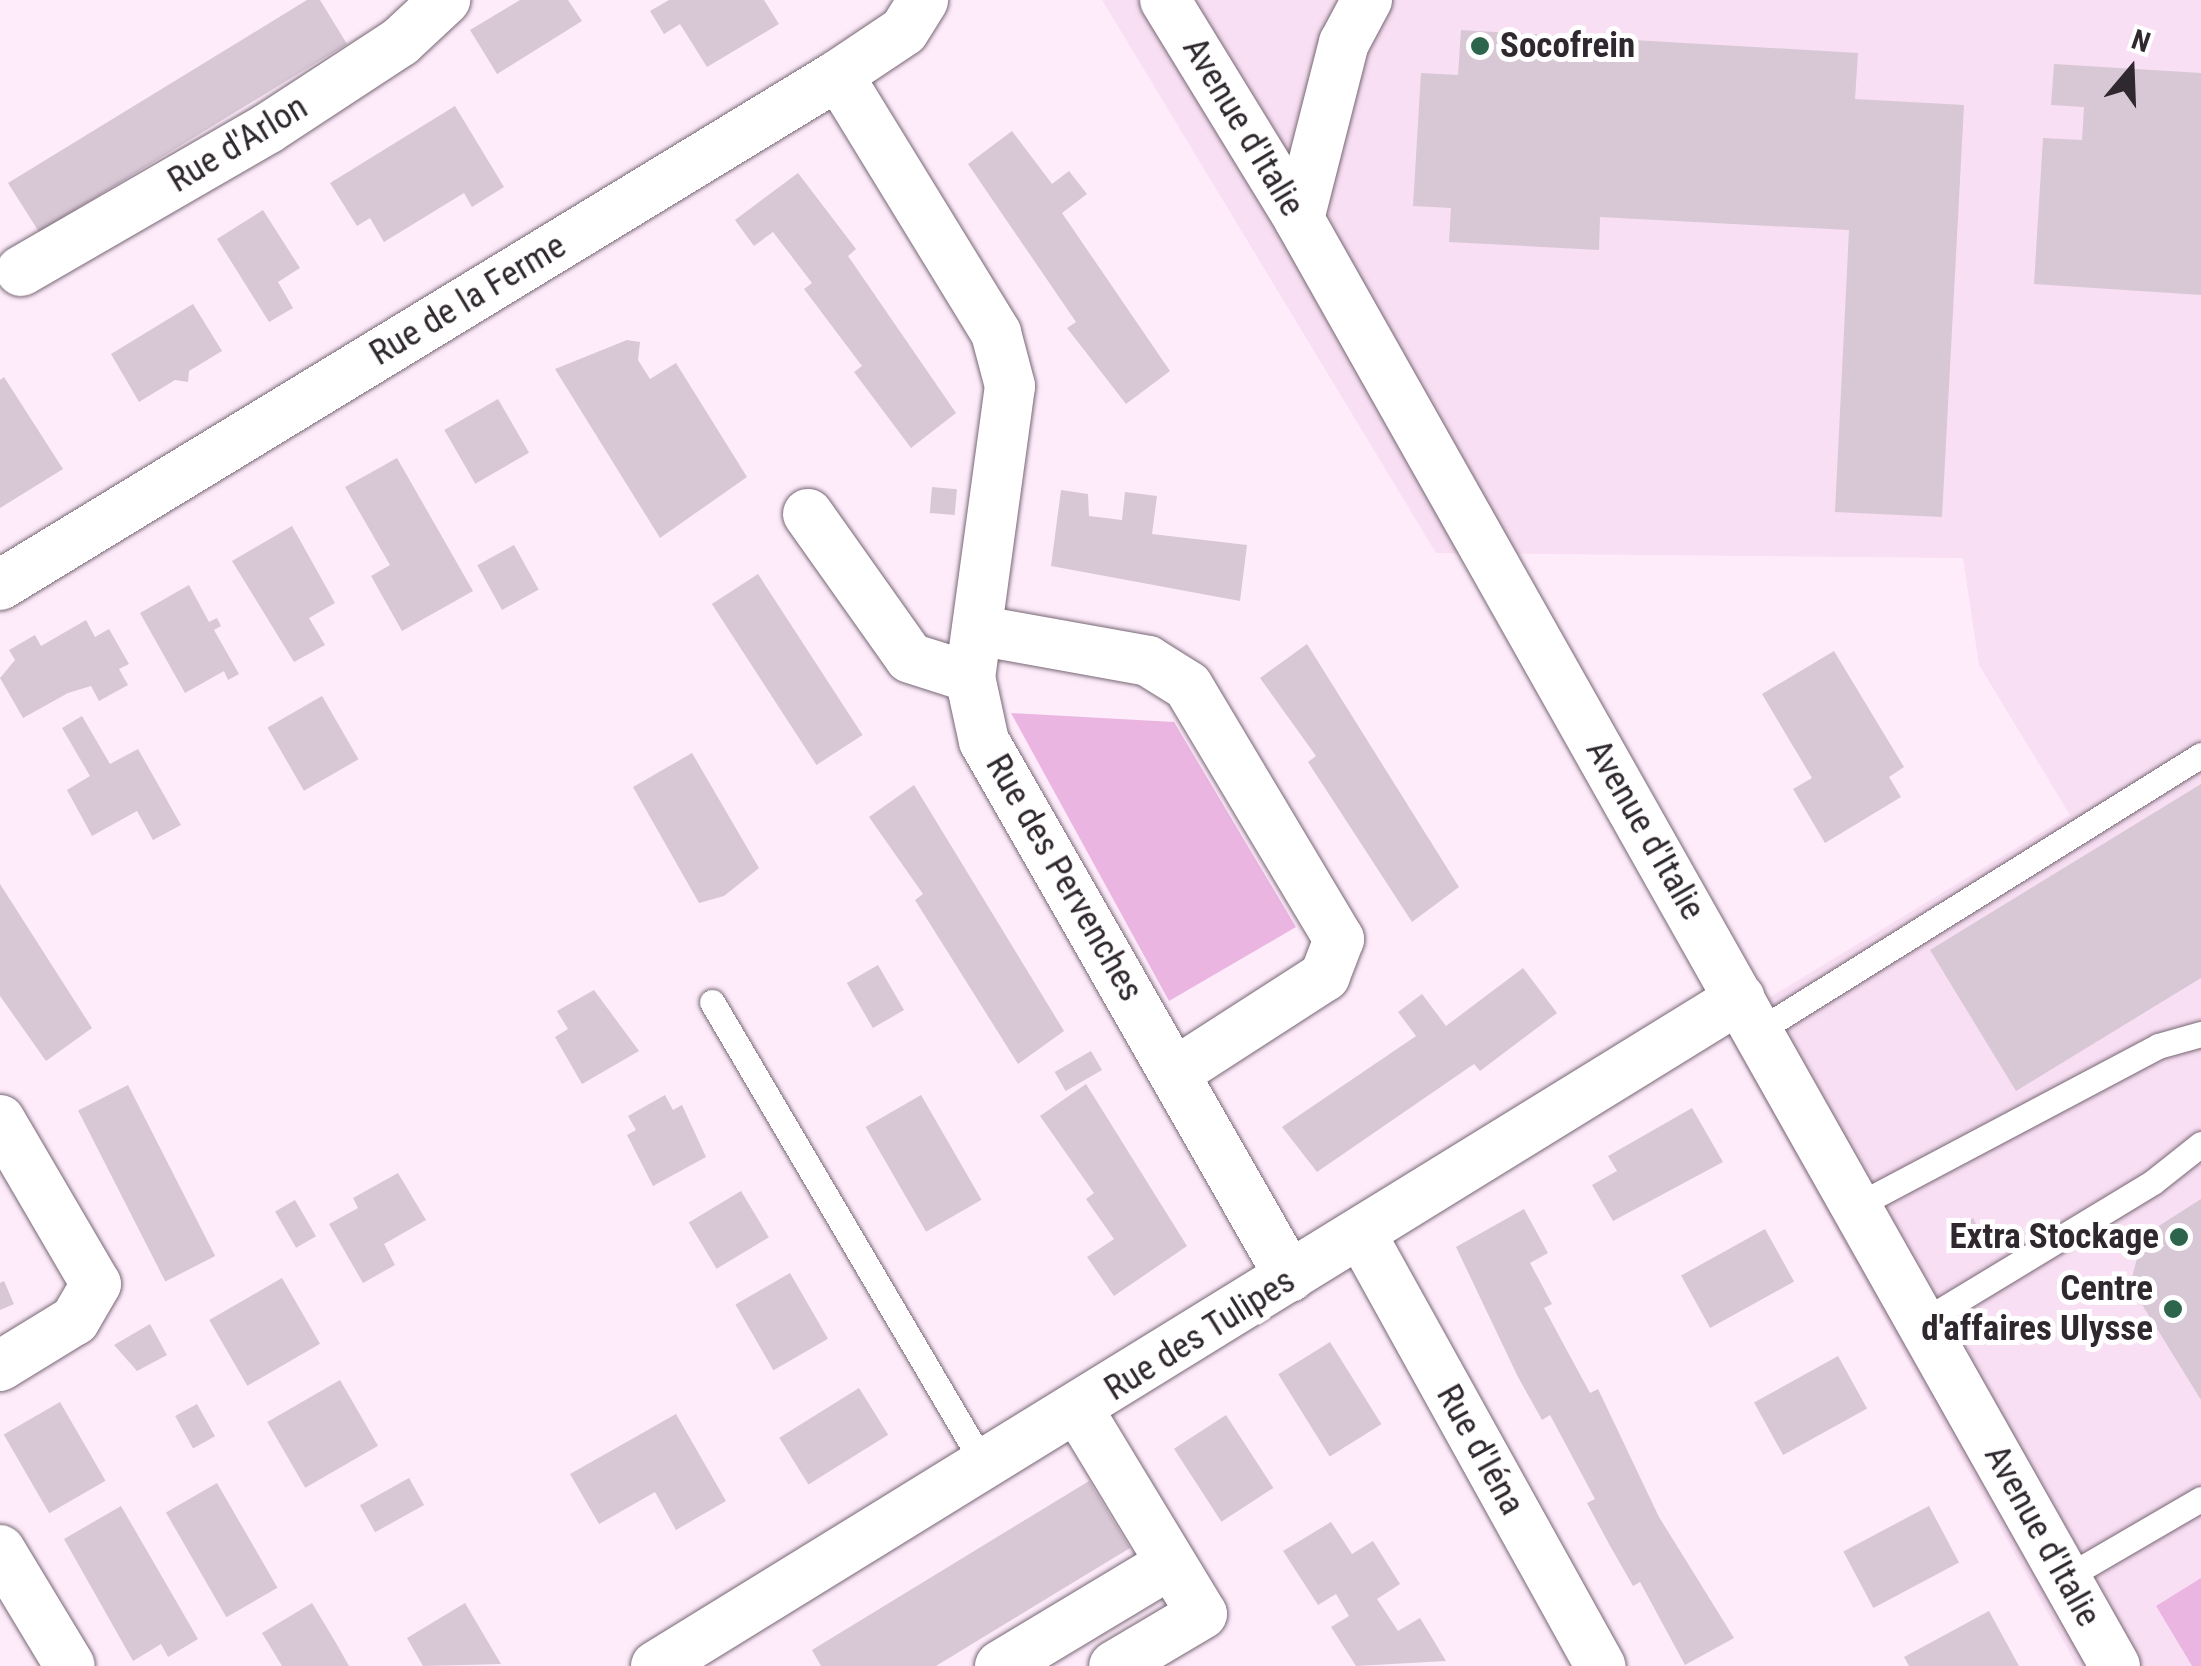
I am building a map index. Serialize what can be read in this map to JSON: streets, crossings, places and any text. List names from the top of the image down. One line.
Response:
{"streets":{"street":["Avenue d'Italie","Rue d'Arlon","Rue de la Ferme","Rue des Pervenches","Rue des Tulipes","Rue d'Iéna"]},"crossings":[["Avenue d'Italie","Rue des Tulipes"],["Rue de la Ferme","Rue des Pervenches"],["Rue des Pervenches","Rue des Tulipes"],["Rue des Tulipes","Rue d'Iéna"]],"places":["Socofrein","Extra Stockage","Centre d'affaires Ulysse"],"north":"top"}
